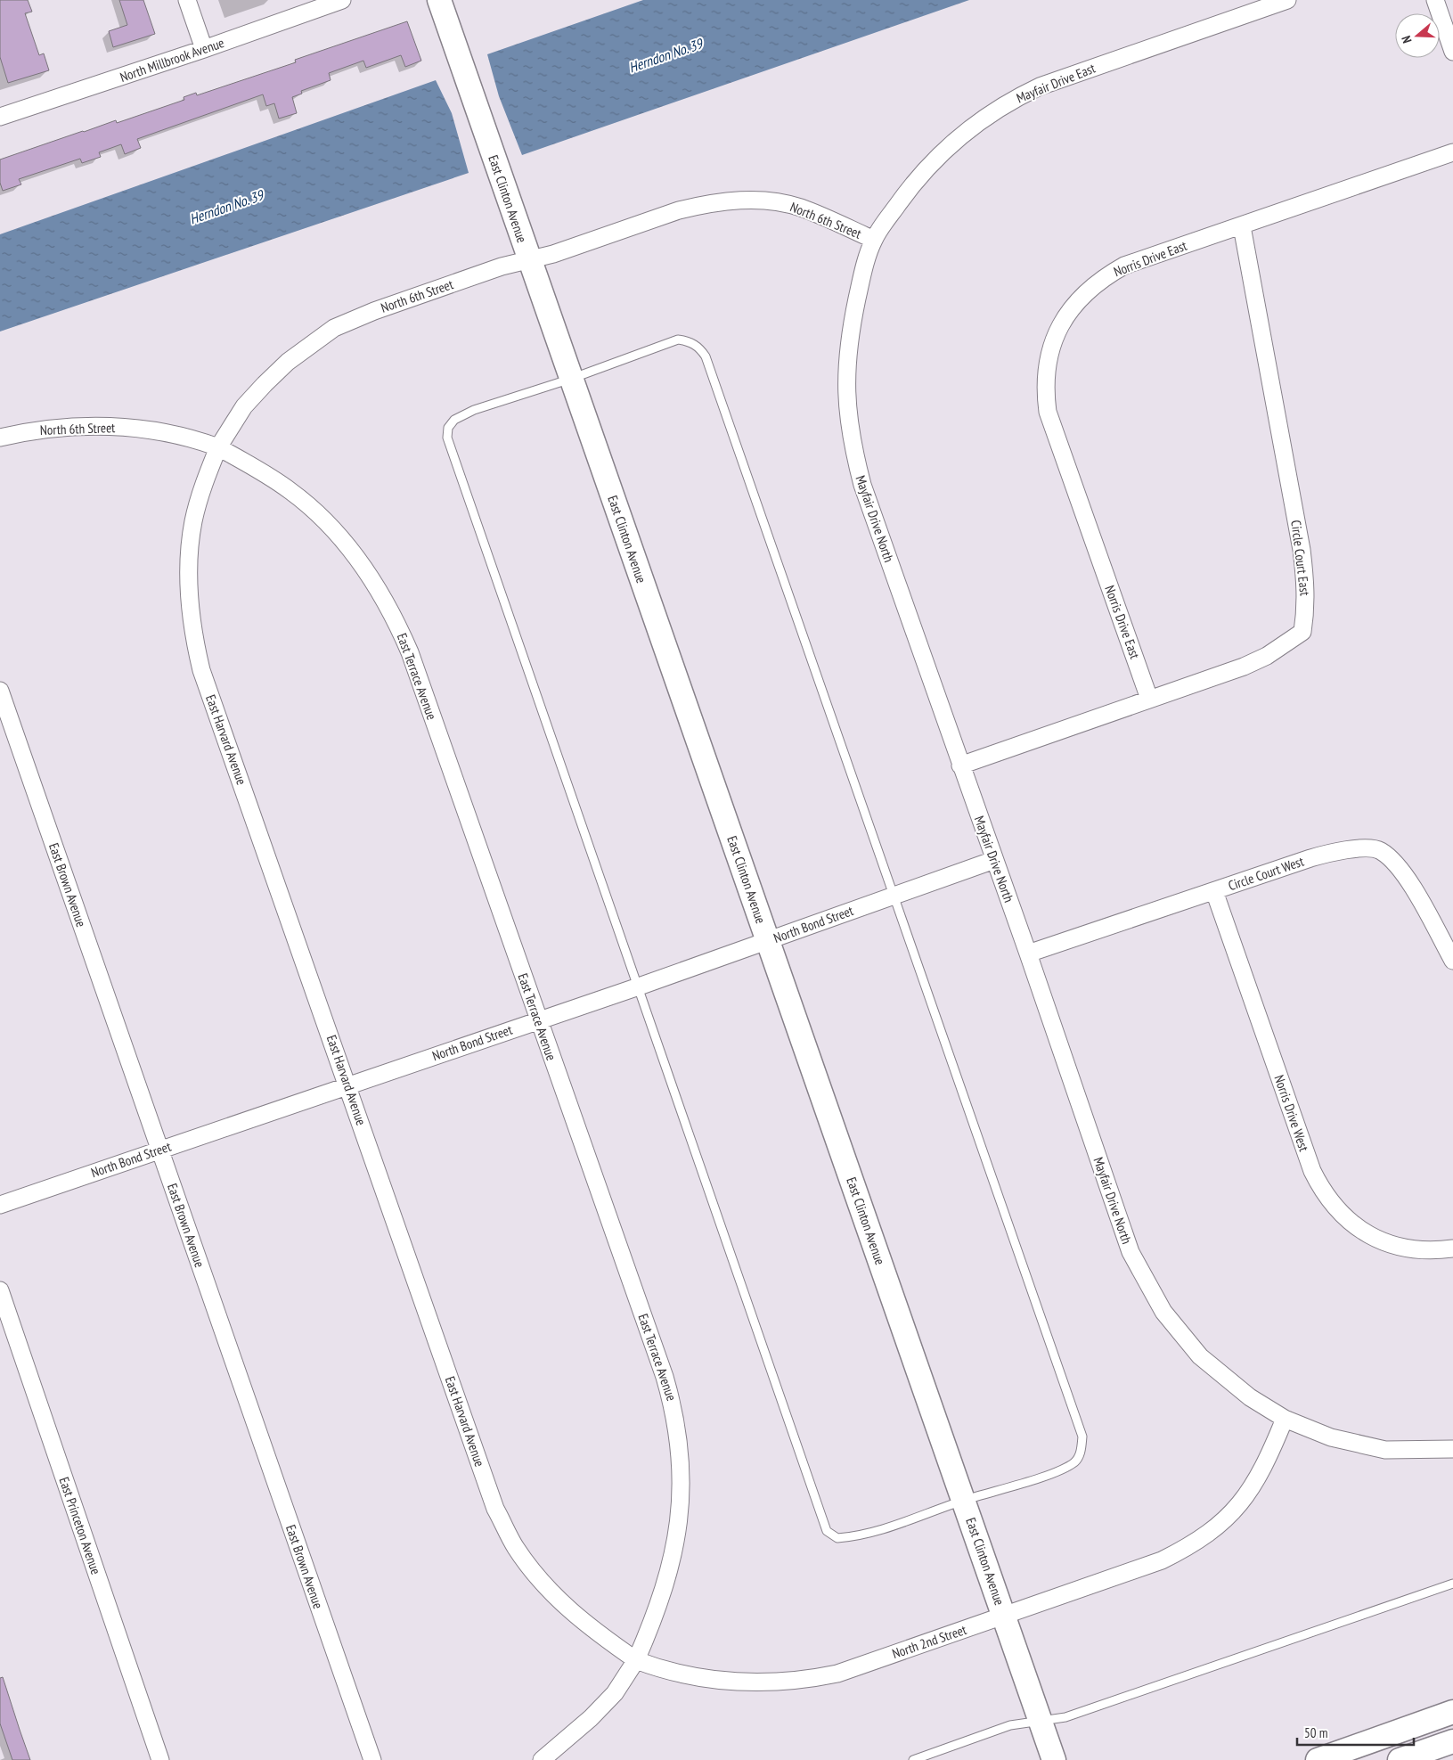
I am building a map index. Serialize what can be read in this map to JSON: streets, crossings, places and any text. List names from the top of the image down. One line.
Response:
{"streets":{"main road":["East Clinton Avenue"],"street":["North Millbrook Avenue","Mayfair Drive East","North 6th Street","Norris Drive East","Mayfair Drive North","Circle Court East","East Terrace Avenue","East Harvard Avenue","Circle Court West","East Brown Avenue","North Bond Street","Norris Drive West","East Princeton Avenue","North 2nd Street"]},"crossings":[["Mayfair Drive East","North 6th Street"],["Mayfair Drive East","Mayfair Drive North"],["East Clinton Avenue","North 6th Street"],["East Clinton Avenue","North Bond Street"],["East Clinton Avenue","North 2nd Street"],["North 6th Street","Mayfair Drive North"],["North 6th Street","East Terrace Avenue"],["North 6th Street","East Harvard Avenue"],["Norris Drive East","Circle Court East"],["Mayfair Drive North","Circle Court East"],["Mayfair Drive North","Circle Court West"],["Mayfair Drive North","North Bond Street"],["Mayfair Drive North","North 2nd Street"],["East Terrace Avenue","East Harvard Avenue"],["East Terrace Avenue","North Bond Street"],["East Terrace Avenue","North 2nd Street"],["East Harvard Avenue","North Bond Street"],["East Harvard Avenue","North 2nd Street"],["Circle Court West","Norris Drive West"],["East Brown Avenue","North Bond Street"]],"water":["Herndon No. 39"],"scale_bar":"50 m","north":"left"}
